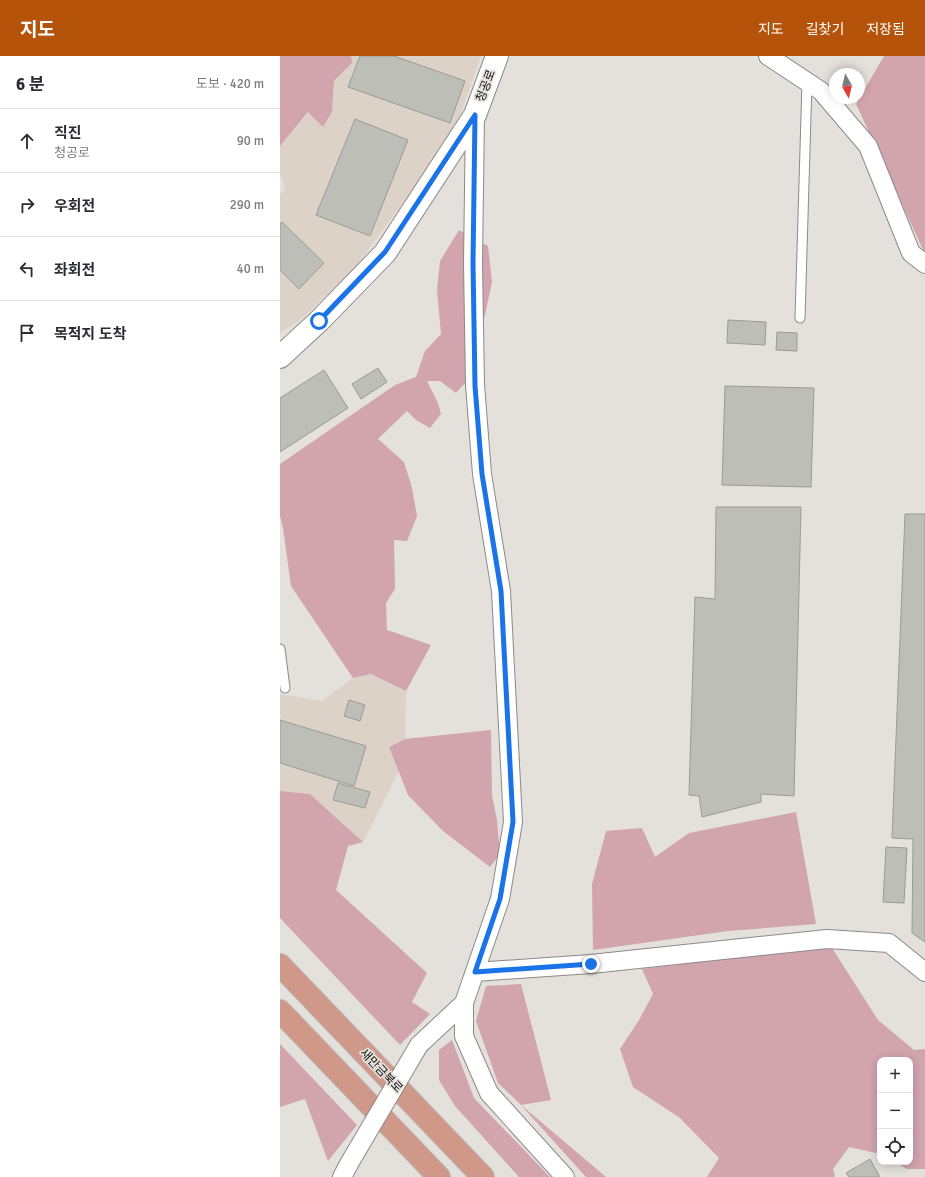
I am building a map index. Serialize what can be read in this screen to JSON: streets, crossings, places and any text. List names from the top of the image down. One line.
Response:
{"streets":{"highway":["새만금북로"],"street":["청공로"]},"north":"bottom","page":{"header":"지도","nav":["지도","길찾기","저장됨"],"heading":["6 분","도보 · 420 m"],"list":[["직진","청공로","90 m"],["우회전","290 m"],["좌회전","40 m"],"목적지 도착"],"map_buttons":["+","−"]}}
